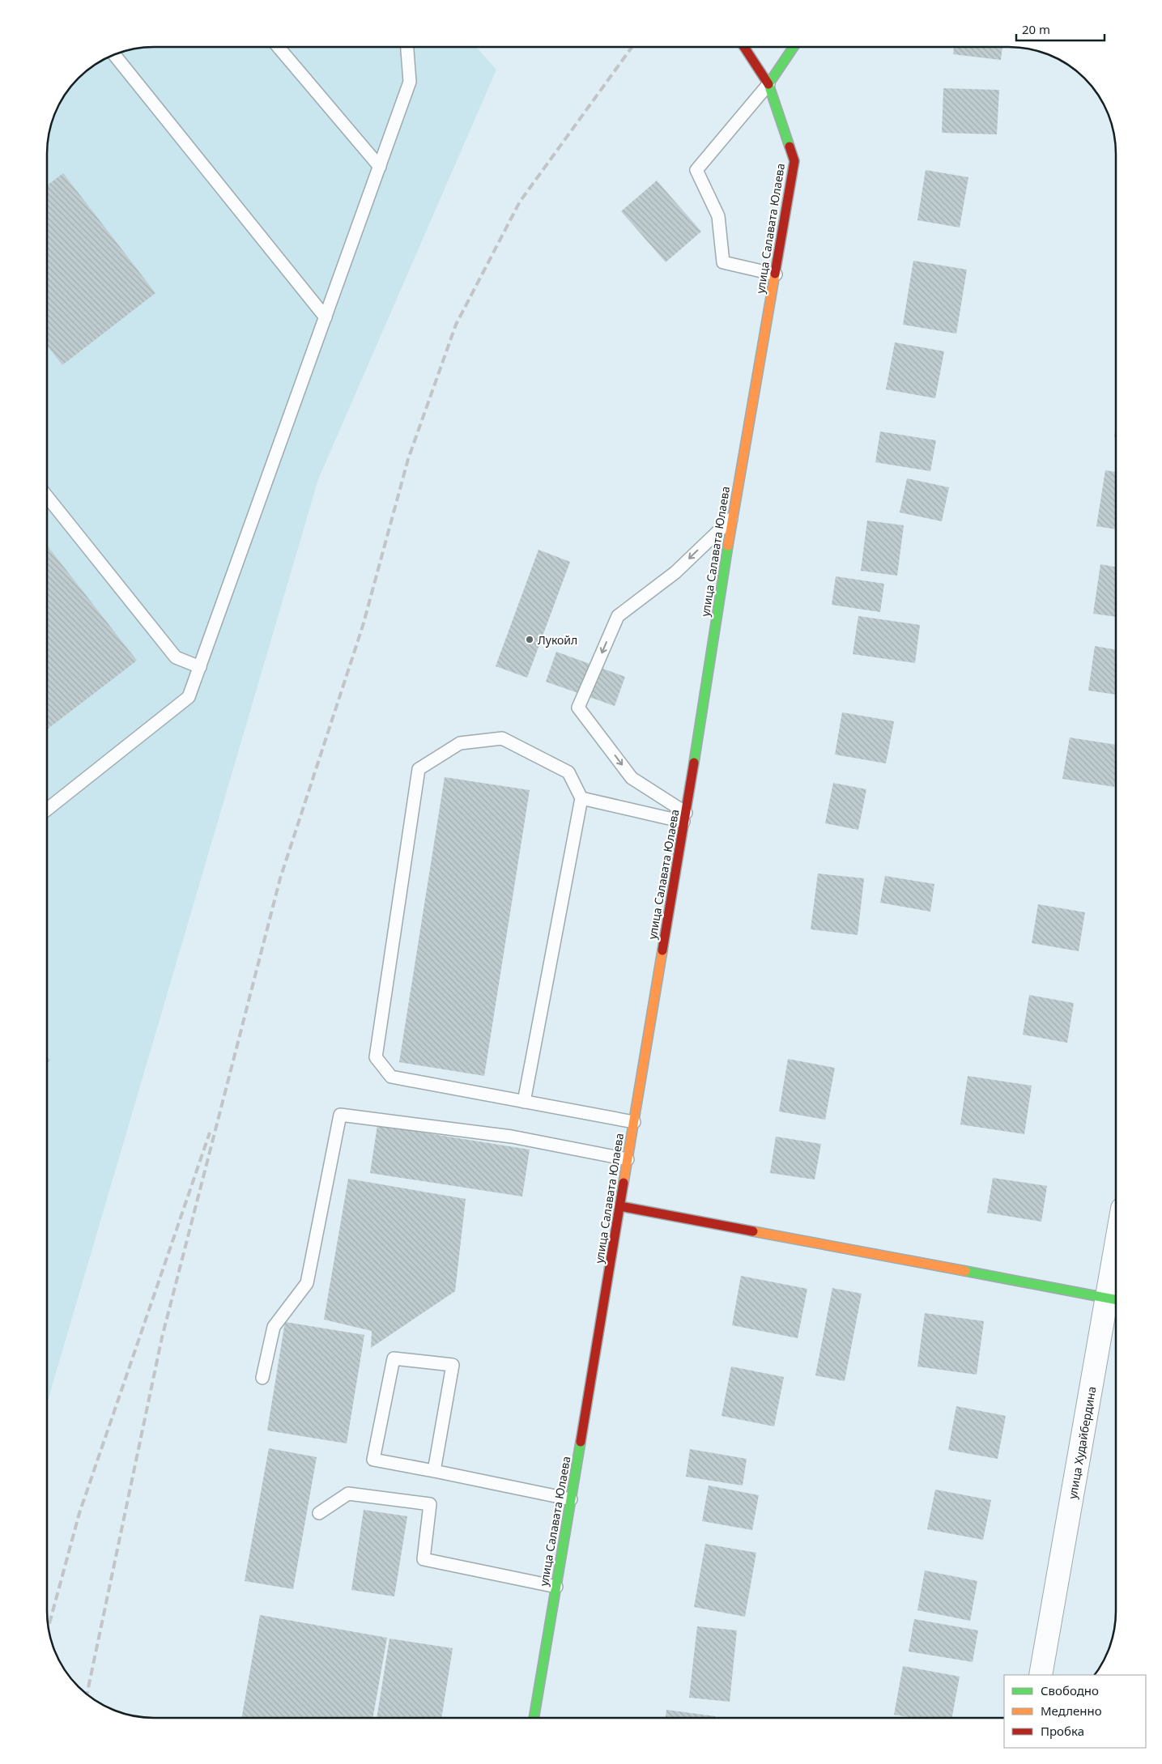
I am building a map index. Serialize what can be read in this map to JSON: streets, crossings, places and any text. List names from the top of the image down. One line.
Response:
{"streets":{"street":["улица Салавата Юлаева","улица Худайбердина"]},"places":["Лукойл"],"legend":["Свободно","Медленно","Пробка"],"scale_bar":"20 m"}
